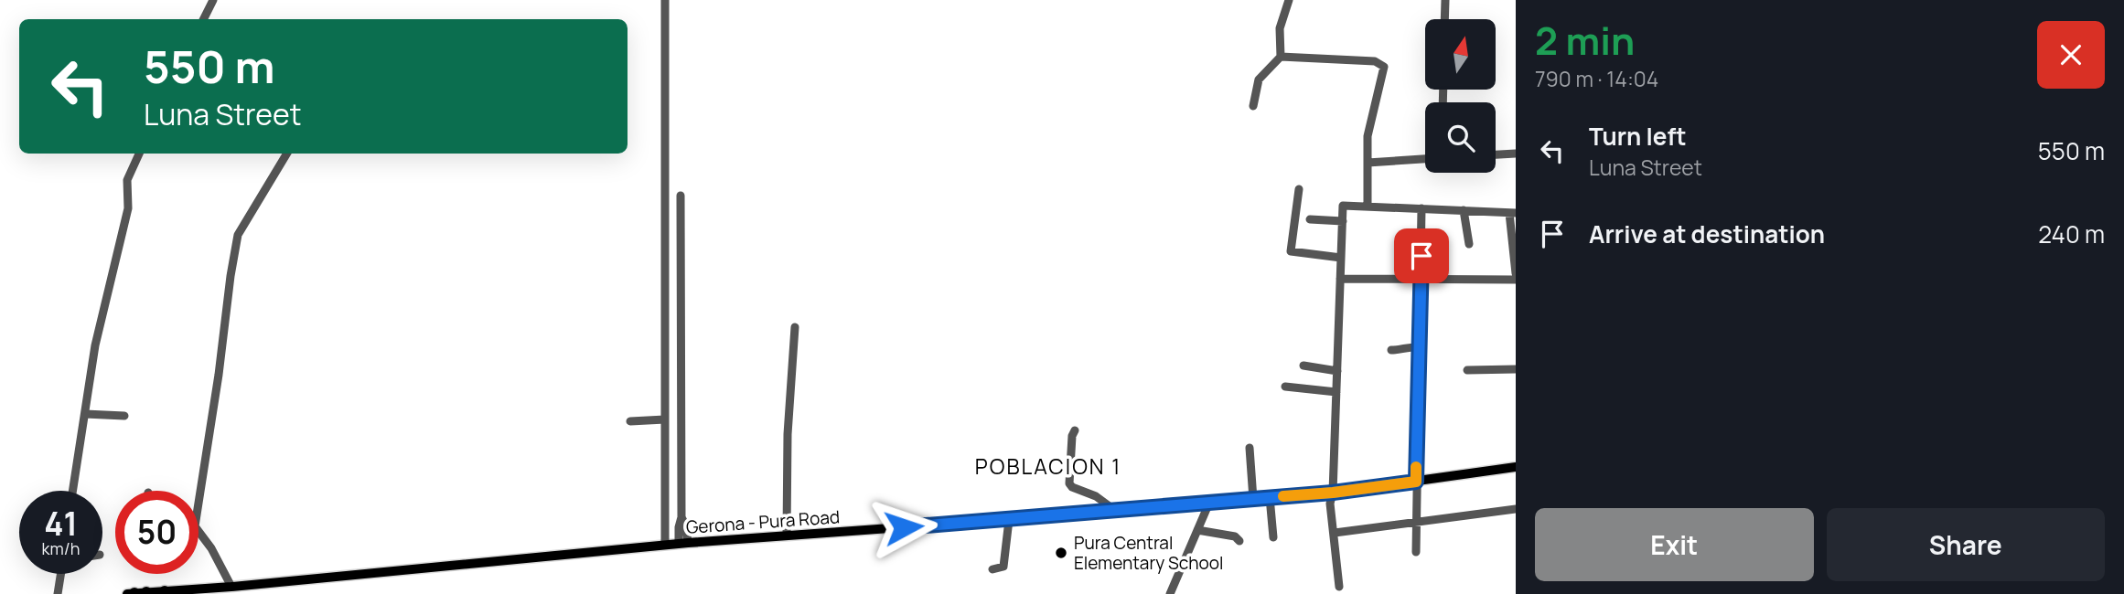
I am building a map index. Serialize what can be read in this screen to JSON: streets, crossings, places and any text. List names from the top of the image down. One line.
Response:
{"streets":{"main road":["Gerona - Pura Road"]},"districts":["POBLACION 1"],"places":["Pura Central Elementary School"],"north":"top","page":{"heading":["2 min","790 m · 14:04"],"turn":["550 m","Luna Street"],"list":[{"name":"Turn left","note":"Luna Street","value":"550 m"},{"name":"Arrive at destination","value":"240 m"}],"speed":"41 km/h","limit":"50","buttons":["Exit","Share"]}}
